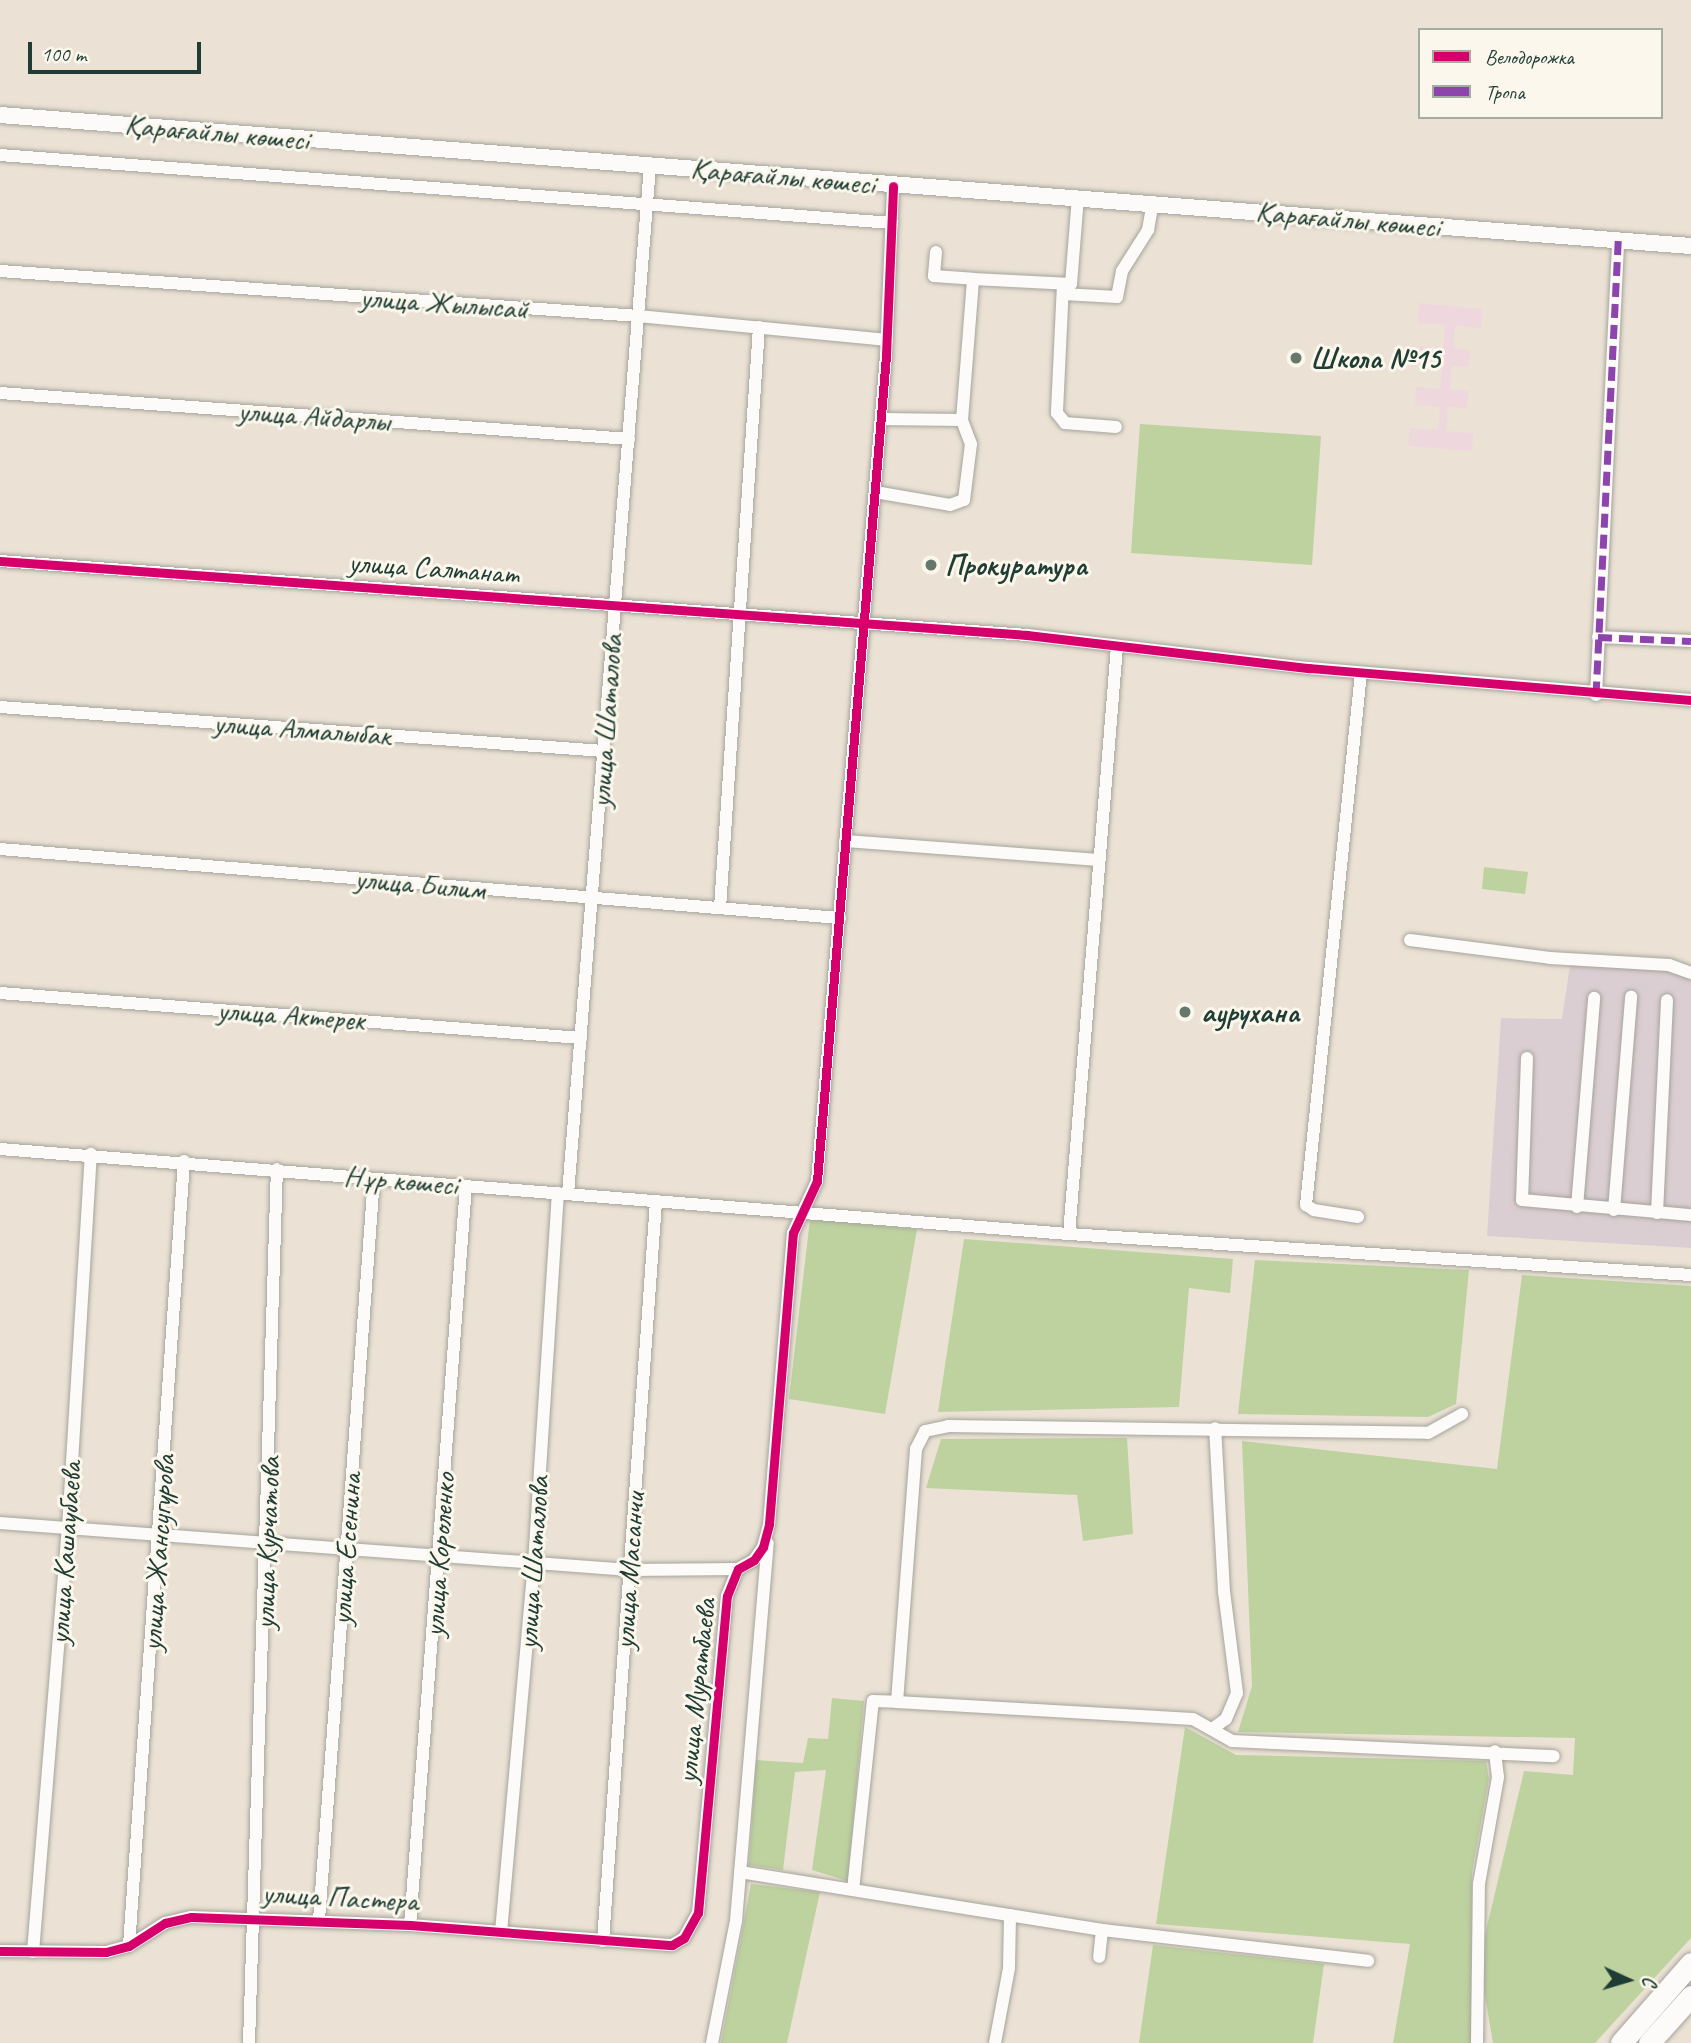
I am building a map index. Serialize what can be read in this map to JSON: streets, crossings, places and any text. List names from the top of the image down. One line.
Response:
{"streets":{"street":["Қарағайлы көшесі","улица Жылысай","улица Айдарлы","улица Салтанат","улица Шаталова","улица Алмалыбак","улица Билим","улица Актерек","Нұр көшесі","улица Курчатова","улица Есенина","улица Кашаубаева","улица Жансугурова","улица Короленко","улица Масанчи","улица Муратбаева","улица Пастера"]},"crossings":[["Қарағайлы көшесі","улица Шаталова"],["Қарағайлы көшесі","улица Муратбаева"],["улица Жылысай","улица Шаталова"],["улица Жылысай","улица Муратбаева"],["улица Айдарлы","улица Шаталова"],["улица Салтанат","улица Шаталова"],["улица Салтанат","улица Муратбаева"],["улица Шаталова","улица Алмалыбак"],["улица Шаталова","улица Билим"],["улица Шаталова","улица Актерек"],["улица Шаталова","Нұр көшесі"],["улица Шаталова","улица Пастера"],["улица Билим","улица Муратбаева"],["Нұр көшесі","улица Курчатова"],["Нұр көшесі","улица Есенина"],["Нұр көшесі","улица Кашаубаева"],["Нұр көшесі","улица Жансугурова"],["Нұр көшесі","улица Короленко"],["Нұр көшесі","улица Масанчи"],["Нұр көшесі","улица Муратбаева"],["улица Курчатова","улица Пастера"],["улица Есенина","улица Пастера"],["улица Кашаубаева","улица Пастера"],["улица Жансугурова","улица Пастера"],["улица Короленко","улица Пастера"],["улица Масанчи","улица Пастера"],["улица Муратбаева","улица Пастера"]],"places":["Школа №15","Прокуратура","аурухана"],"legend":["Велодорожка","Тропа"],"scale_bar":"100 m","north":"right"}
